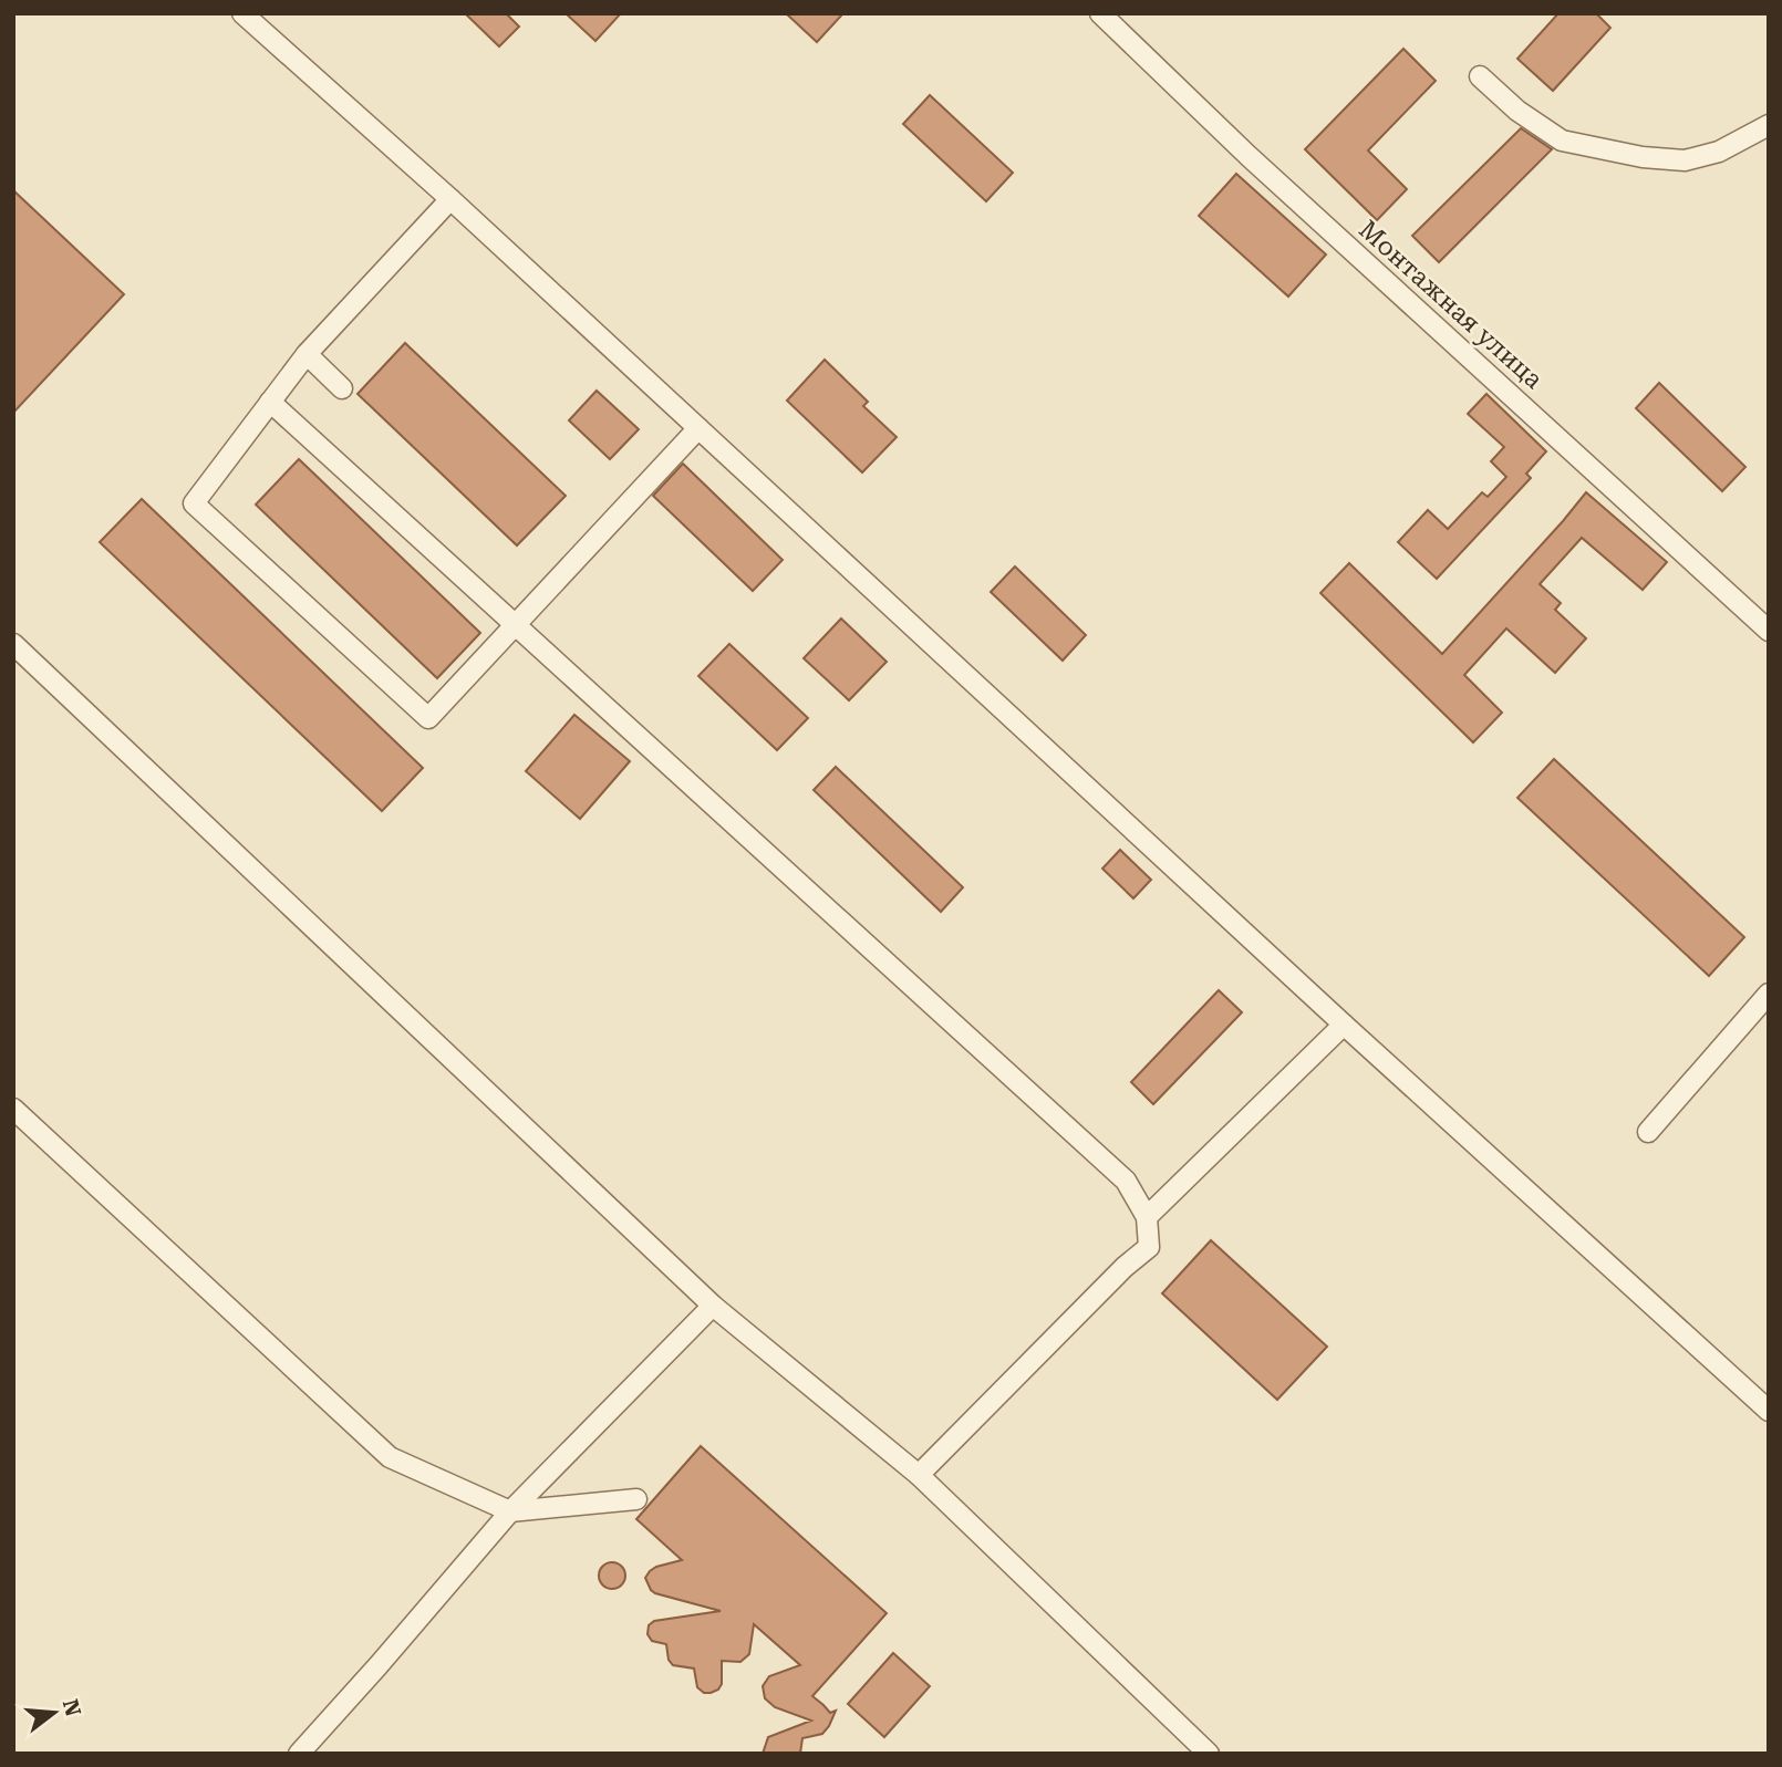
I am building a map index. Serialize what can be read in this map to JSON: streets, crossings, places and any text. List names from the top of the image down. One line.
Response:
{"streets":{"street":["Монтажная улица"]},"north":"right"}
